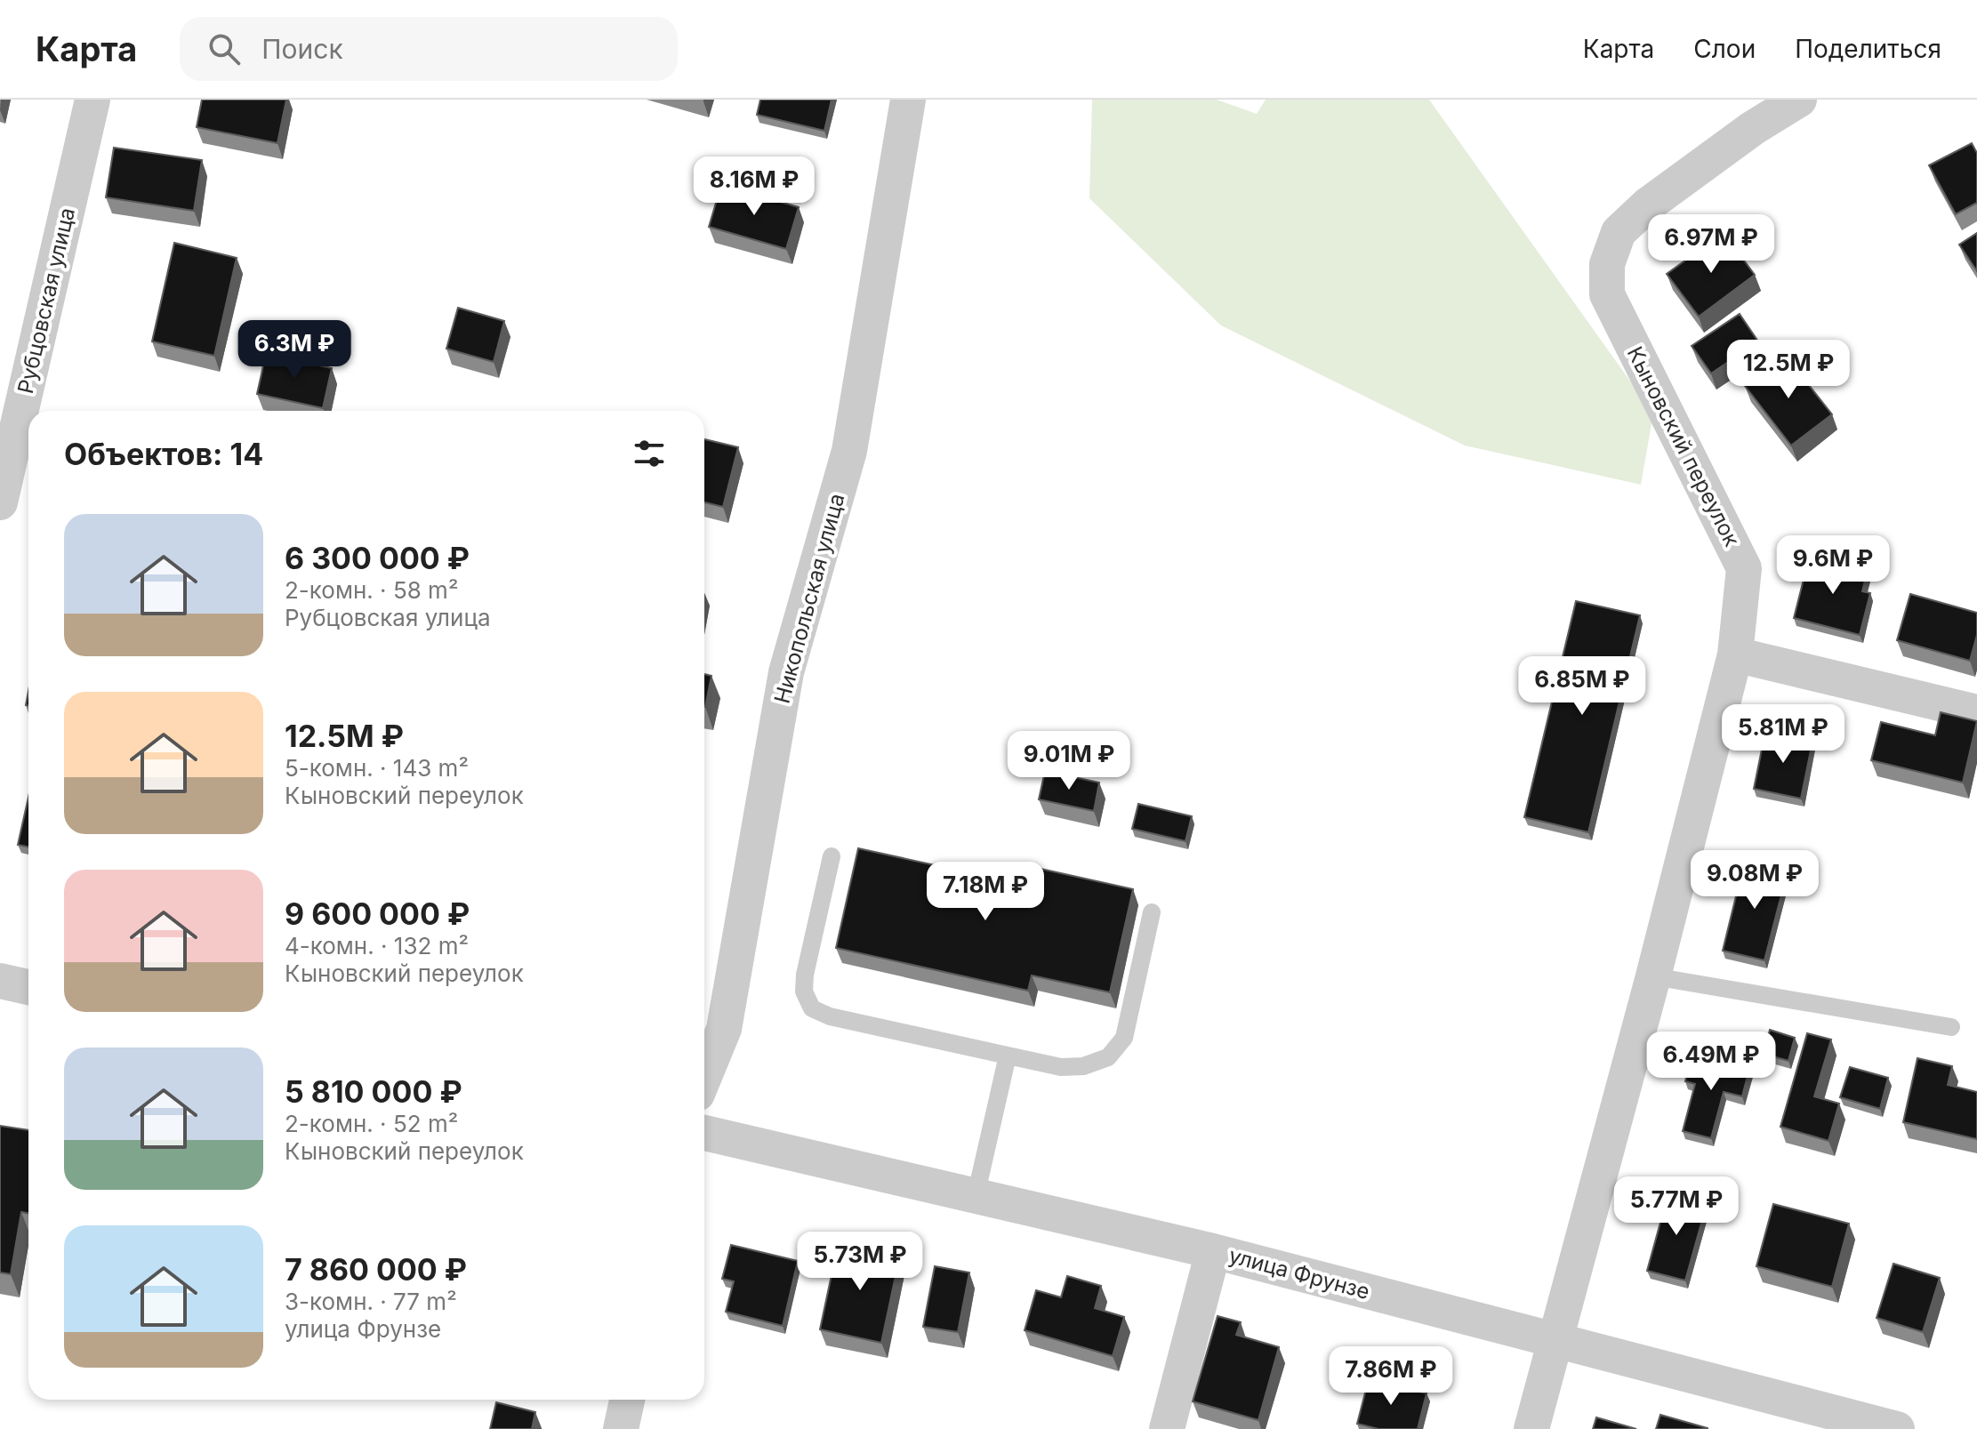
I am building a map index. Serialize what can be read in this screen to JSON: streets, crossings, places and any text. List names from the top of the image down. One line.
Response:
{"streets":{"street":["Рубцовская улица","Кыновский переулок","Никопольская улица","улица Фрунзе"]},"crossings":[["Кыновский переулок","улица Фрунзе"]],"page":{"header":"Карта","search":"Поиск","nav":["Карта","Слои","Поделиться"],"price":["8.16M ₽","6.97M ₽","6.3M ₽","12.5M ₽","9.6M ₽","6.85M ₽","5.81M ₽","9.01M ₽","9.08M ₽","7.18M ₽","6.49M ₽","5.77M ₽","5.73M ₽","7.86M ₽"],"heading":"Объектов: 14","list":[{"name":"6 300 000 ₽","note":"2-комн. · 58 m² · Рубцовская улица"},{"name":"12.5M ₽","note":"5-комн. · 143 m² · Кыновский переулок"},{"name":"9 600 000 ₽","note":"4-комн. · 132 m² · Кыновский переулок"},{"name":"5 810 000 ₽","note":"2-комн. · 52 m² · Кыновский переулок"},{"name":"7 860 000 ₽","note":"3-комн. · 77 m² · улица Фрунзе"}]}}
